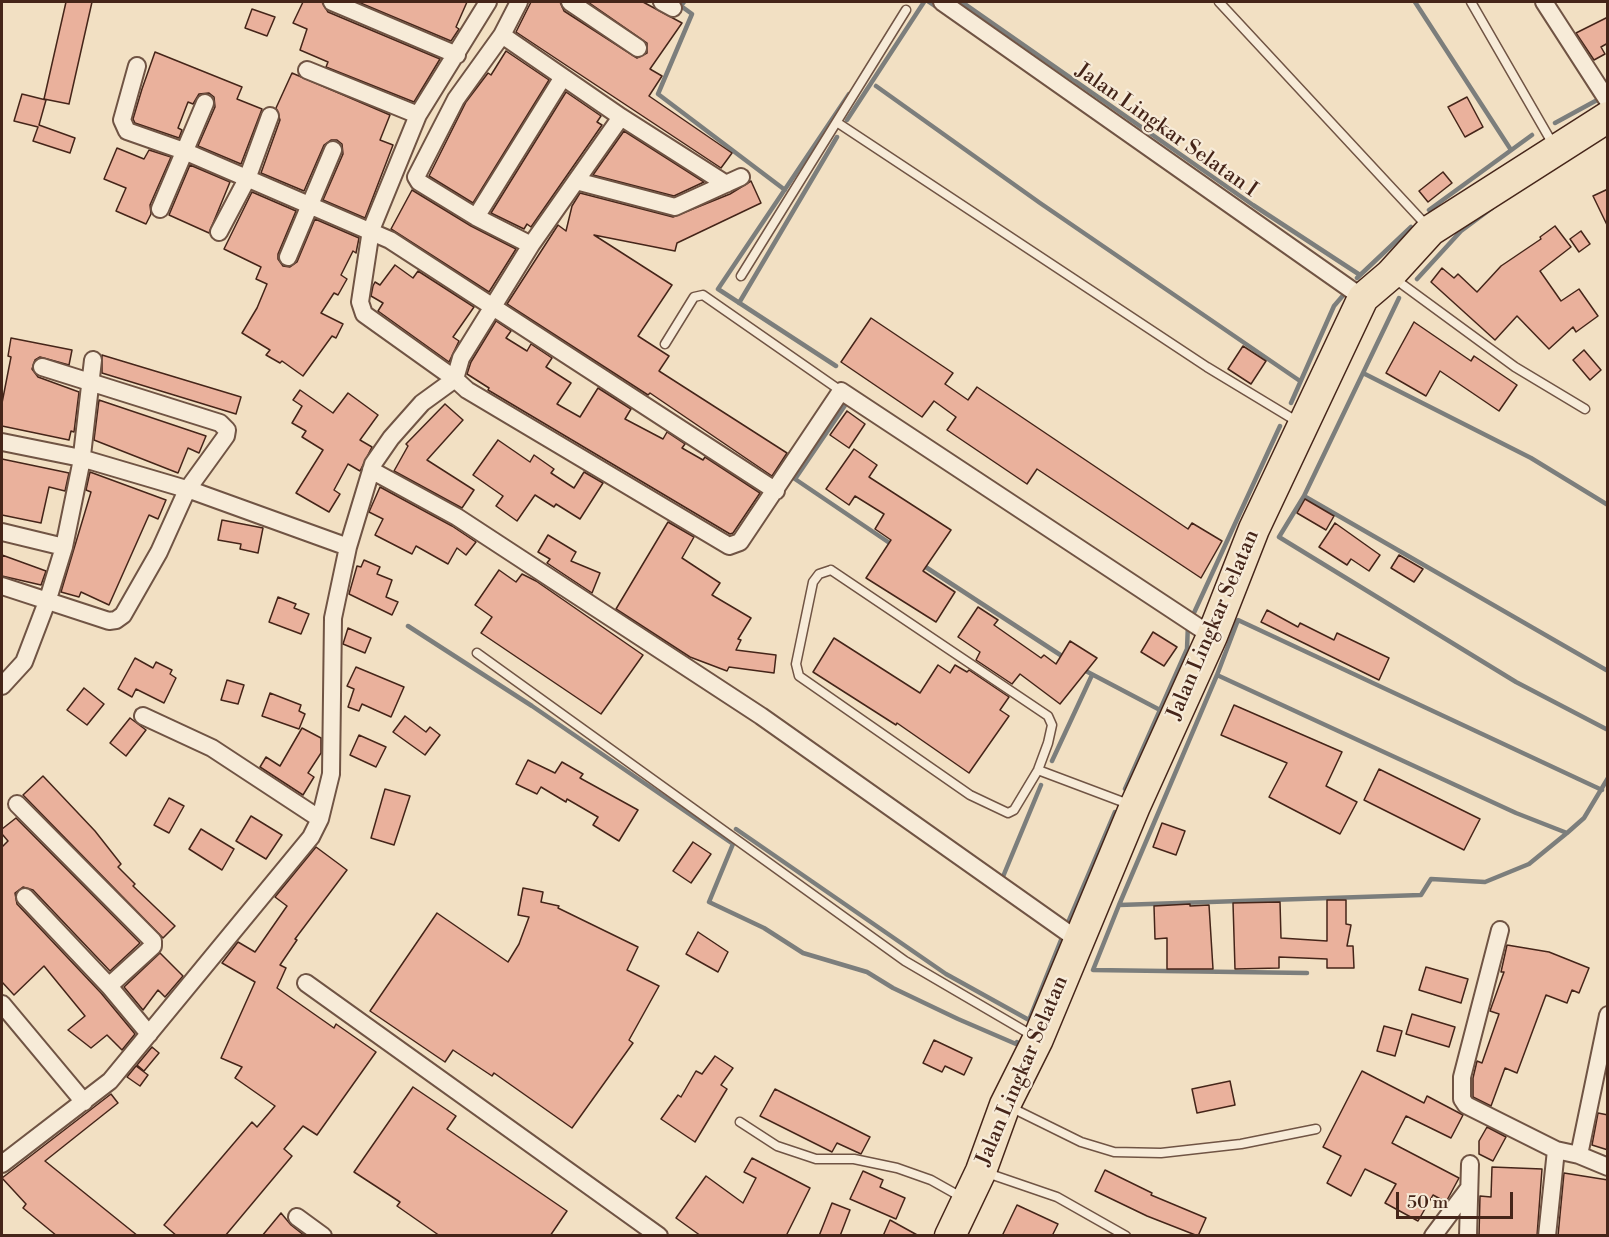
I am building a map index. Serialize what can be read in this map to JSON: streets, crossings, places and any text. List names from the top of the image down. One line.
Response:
{"streets":{"highway":["Jalan Lingkar Selatan"],"street":["Jalan Lingkar Selatan I"]},"crossings":[["Jalan Lingkar Selatan I","Jalan Lingkar Selatan"]],"scale_bar":"50 m"}
